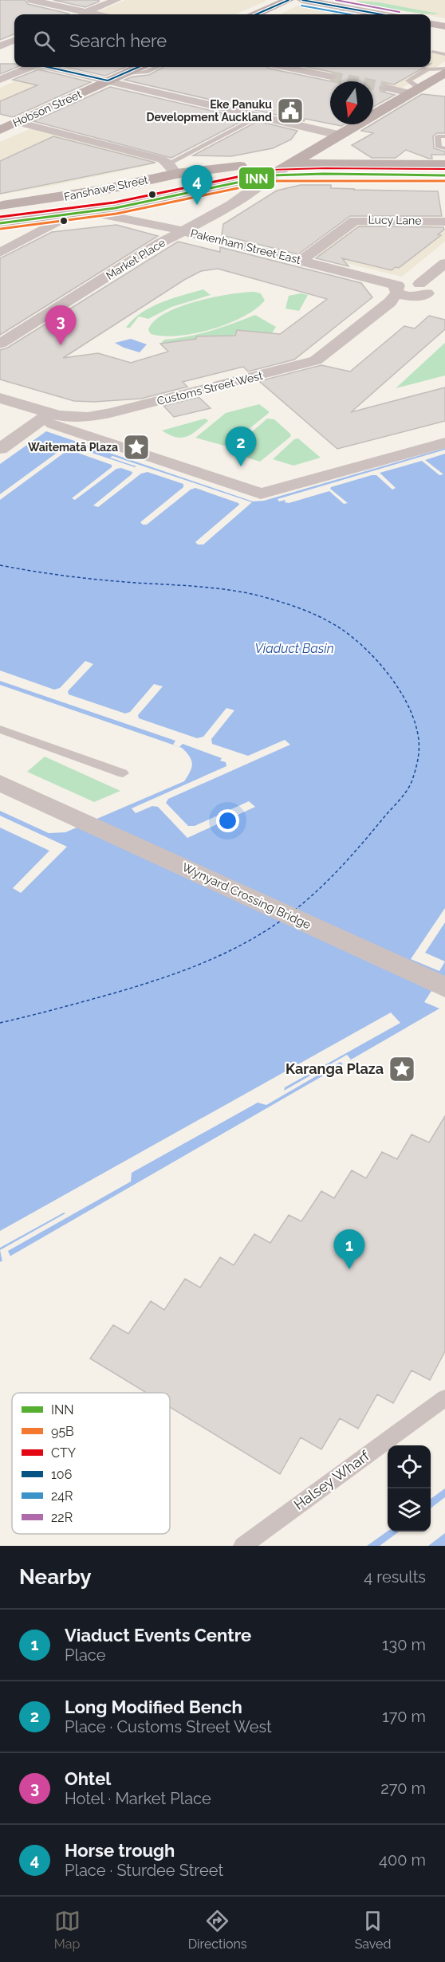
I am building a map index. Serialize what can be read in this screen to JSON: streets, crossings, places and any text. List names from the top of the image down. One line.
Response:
{"streets":{"main road":["Hobson Street","Fanshawe Street"],"street":["Lucy Lane","Pakenham Street East","Market Place","Customs Street West","Wynyard Crossing Bridge"],"lane":["Halsey Wharf"]},"crossings":[["Fanshawe Street","Market Place"],["Lucy Lane","Pakenham Street East"],["Pakenham Street East","Market Place"],["Pakenham Street East","Customs Street West"]],"water":["Viaduct Basin"],"places":{"public building":["Eke Panuku Development Auckland"],"place":["Waitematā Plaza","Karanga Plaza"]},"lines":["transit line 106","transit line 22R","transit line 24R","transit line CTY","transit line INN","transit line 95B"],"legend":["INN","95B","CTY","106","24R","22R"],"north":"bottom","page":{"search":"Search here","pins":["4","3","2","1"],"heading":["Nearby","4 results"],"list":[{"mark":"1","name":"Viaduct Events Centre","note":"Place","value":"130 m"},{"mark":"2","name":"Long Modified Bench","note":"Place · Customs Street West","value":"170 m"},{"mark":"3","name":"Ohtel","note":"Hotel · Market Place","value":"270 m"},{"mark":"4","name":"Horse trough","note":"Place · Sturdee Street","value":"400 m"}],"nav":["Map","Directions","Saved"]}}
